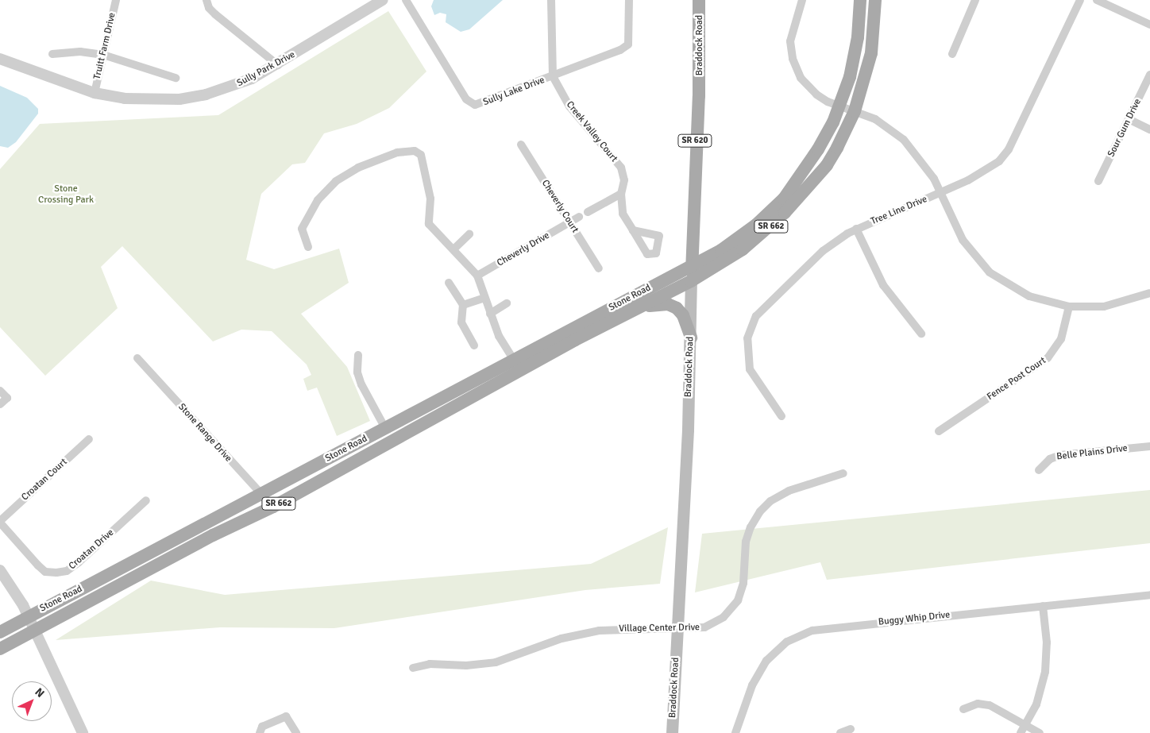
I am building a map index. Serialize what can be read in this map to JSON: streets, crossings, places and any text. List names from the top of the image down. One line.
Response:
{"streets":{"main road":["Braddock Road","SR 620","SR 662","Stone Road"],"street":["Truitt Farm Drive","Sully Park Drive","Sully Lake Drive","Sour Gum Drive","Creek Valley Court","Cheverly Court","Tree Line Drive","Cheverly Drive","Fence Post Court","Stone Range Drive","Belle Plains Drive","Croatan Court","Croatan Drive","Buggy Whip Drive","Village Center Drive"]},"crossings":[["Braddock Road","SR 662"],["Braddock Road","Stone Road"],["Braddock Road","Village Center Drive"],["Truitt Farm Drive","Sully Park Drive"],["Sully Lake Drive","Creek Valley Court"],["Cheverly Court","Cheverly Drive"],["SR 662","Stone Road"],["Stone Road","Stone Range Drive"],["Croatan Court","Croatan Drive"]],"parks":["Stone Crossing Park"],"north":"top right"}
